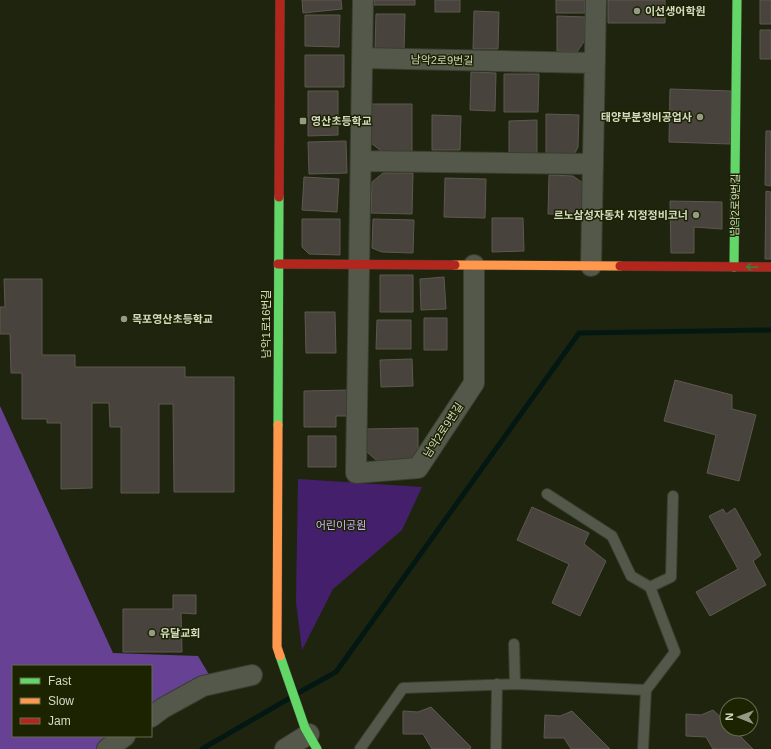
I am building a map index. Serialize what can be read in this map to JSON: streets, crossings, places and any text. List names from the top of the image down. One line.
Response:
{"streets":{"street":["남악2로9번길","남악1로16번길"]},"parks":["어린이공원"],"places":{"other":["이선생어학원","태양부분정비공업사","르노삼성자동차 지정정비코너","목포영산초등학교","유달교회"],"transit":["영산초등학교"]},"legend":["Fast","Slow","Jam"],"north":"left"}
